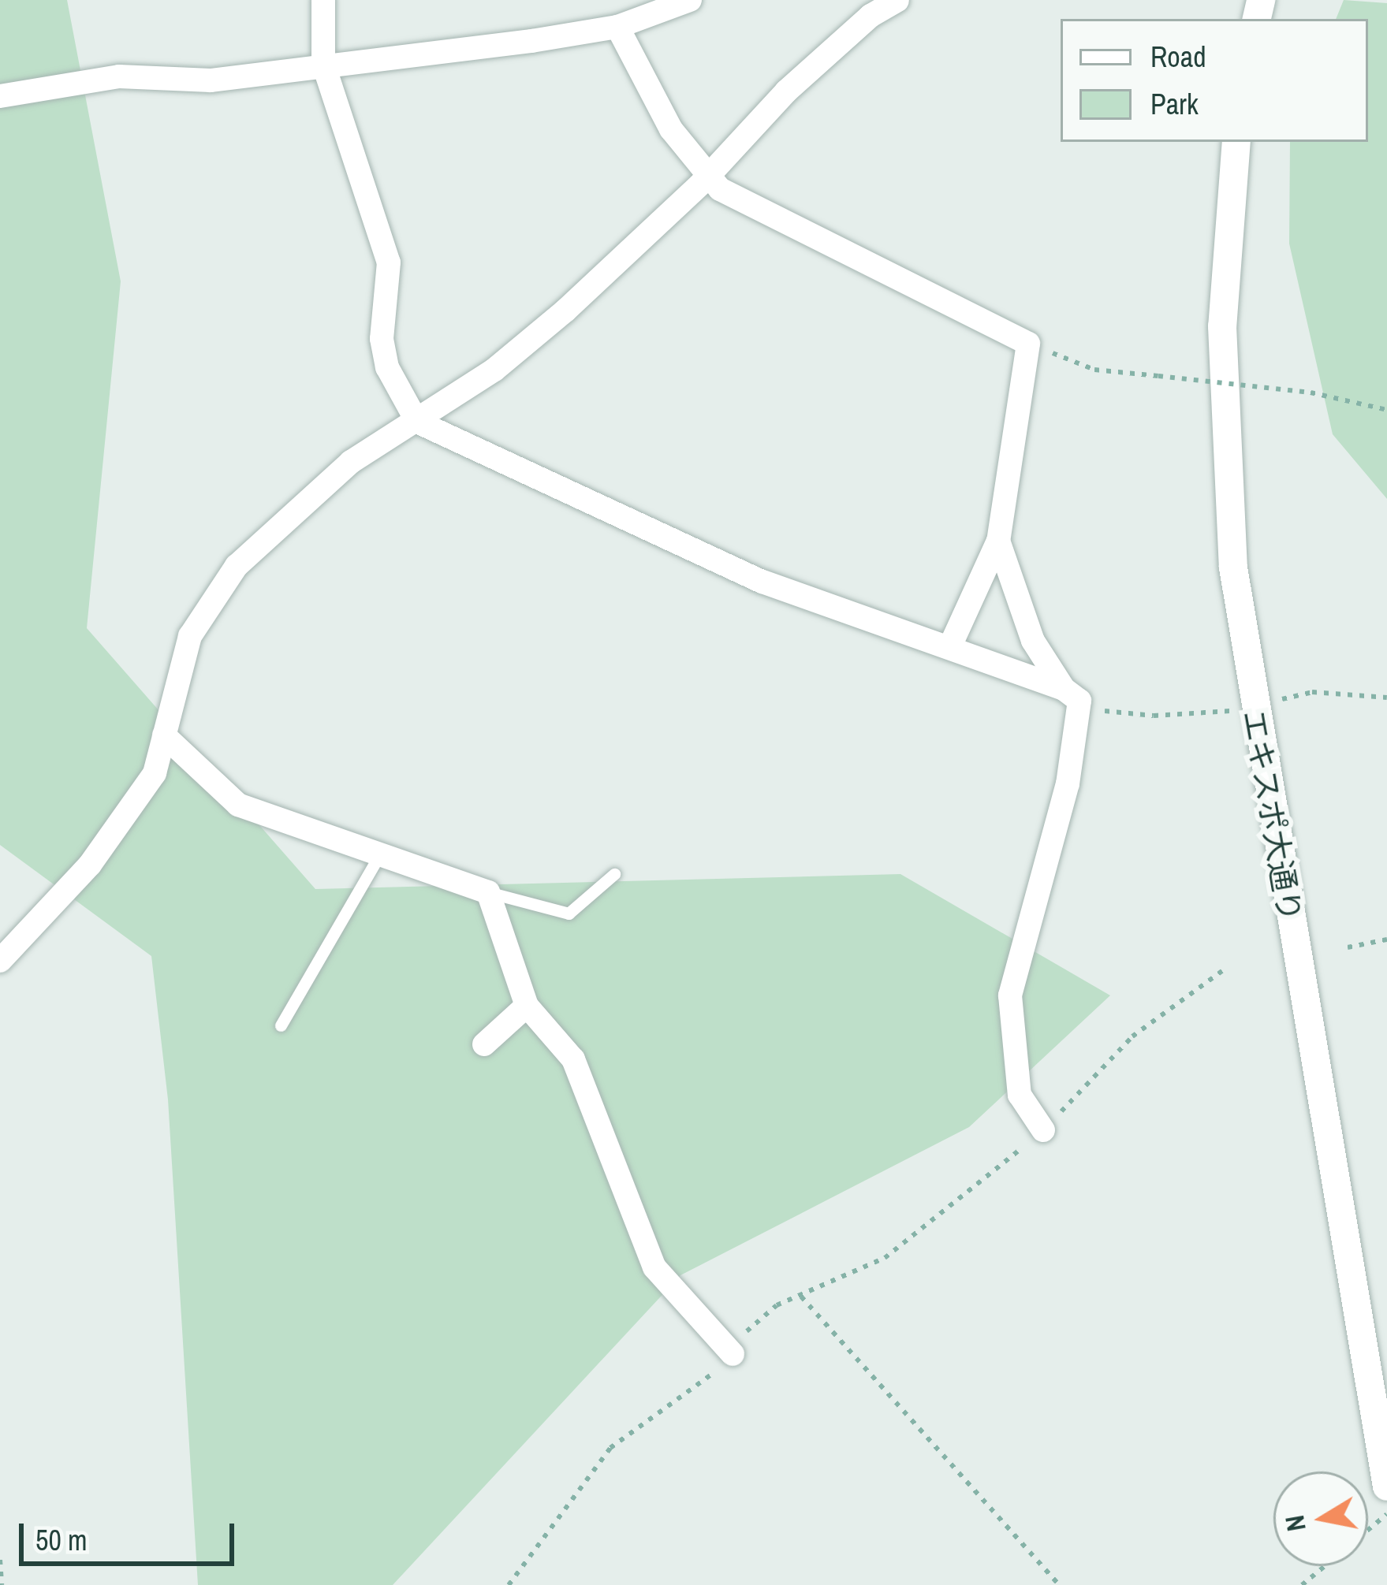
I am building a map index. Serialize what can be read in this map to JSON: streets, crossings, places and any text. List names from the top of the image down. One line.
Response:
{"streets":{"main road":["エキスポ大通り"]},"legend":["Road","Park"],"scale_bar":"50 m","north":"left"}
